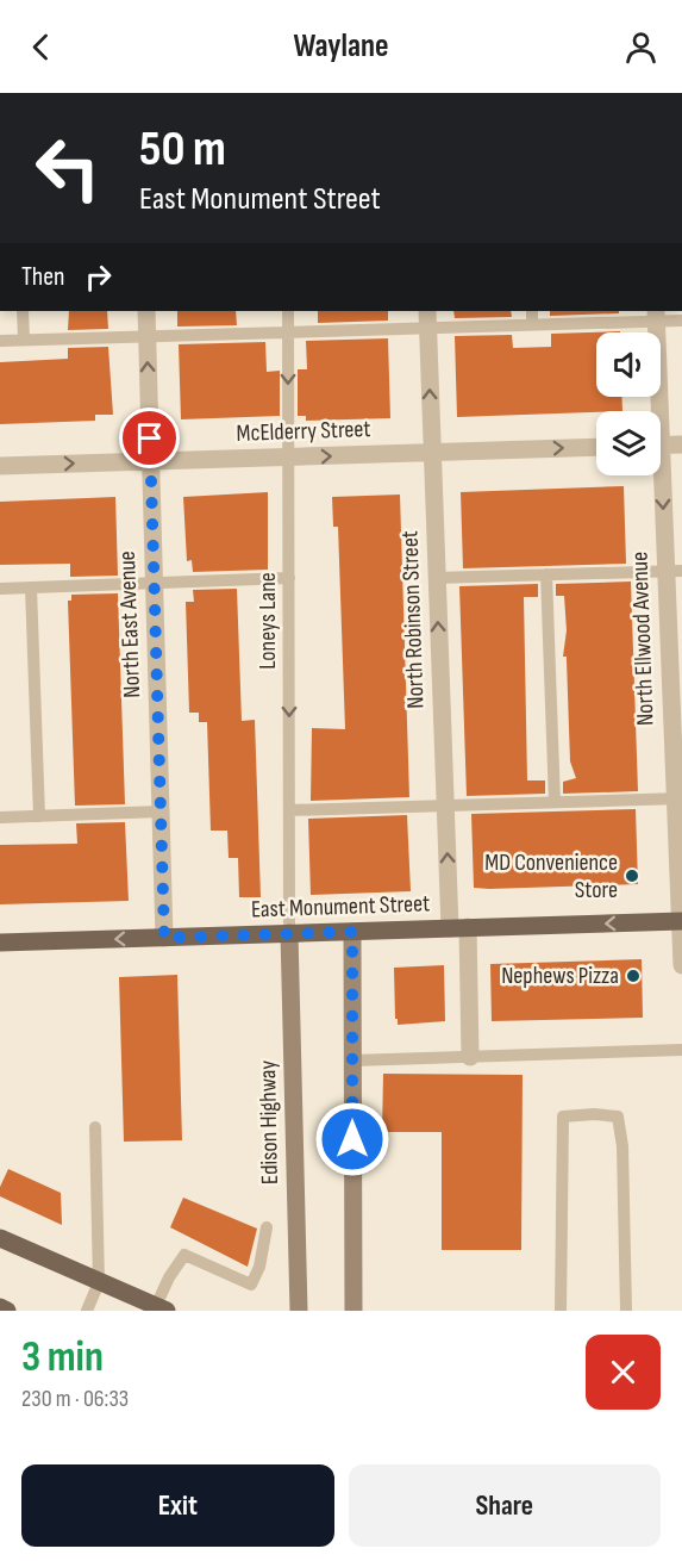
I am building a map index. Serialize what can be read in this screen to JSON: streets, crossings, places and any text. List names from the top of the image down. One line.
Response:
{"streets":{"main road":["East Monument Street","Edison Highway"],"street":["McElderry Street","North Robinson Street","North East Avenue","North Ellwood Avenue"],"lane":["Loneys Lane"]},"crossings":[["McElderry Street","North Robinson Street"],["McElderry Street","Loneys Lane"],["McElderry Street","North East Avenue"],["North Robinson Street","East Monument Street"],["Loneys Lane","East Monument Street"],["Loneys Lane","Edison Highway"],["North East Avenue","East Monument Street"],["North Ellwood Avenue","East Monument Street"],["East Monument Street","Edison Highway"]],"one_way":["McElderry Street","North Robinson Street","Loneys Lane","East Monument Street"],"places":["MD Convenience Store","Nephews Pizza"],"page":{"header":"Waylane","turn":["50 m","East Monument Street"],"then":"Then","heading":["3 min","230 m · 06:33"],"buttons":["Exit","Share"]}}
